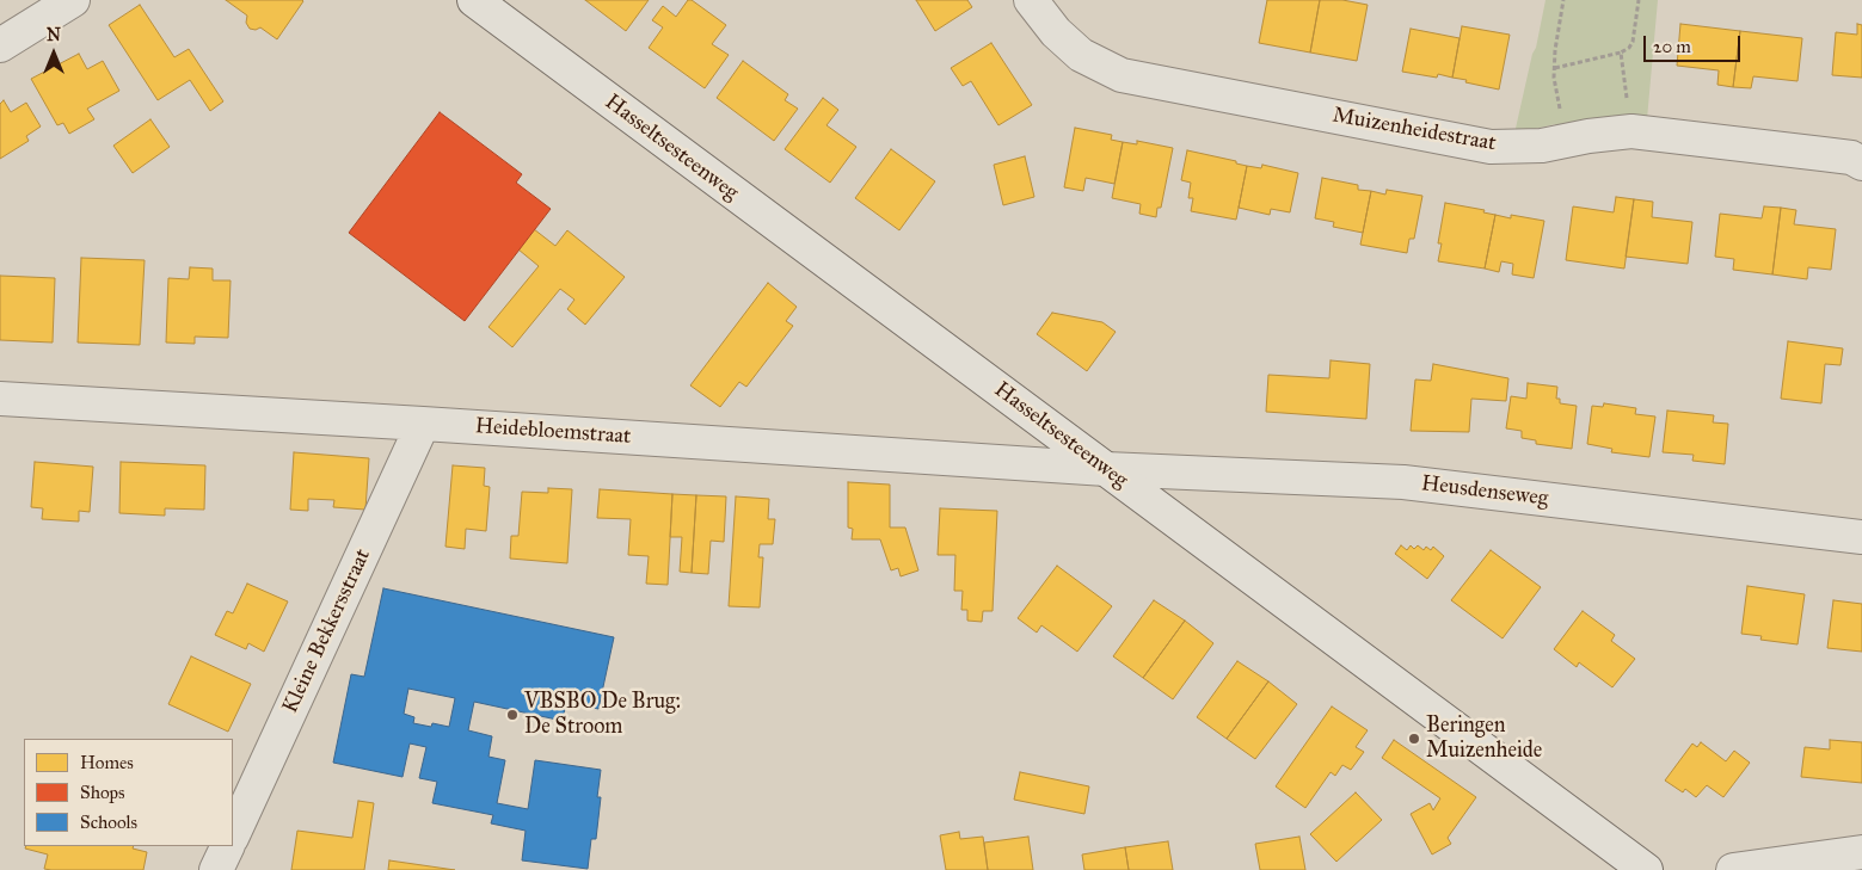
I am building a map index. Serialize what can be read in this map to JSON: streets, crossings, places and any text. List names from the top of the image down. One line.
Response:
{"streets":{"street":["Muizenheidestraat","Hasseltsesteenweg","Heidebloemstraat","Heusdenseweg","Kleine Bekkersstraat"]},"crossings":[["Hasseltsesteenweg","Heidebloemstraat"],["Hasseltsesteenweg","Heusdenseweg"],["Heidebloemstraat","Heusdenseweg"],["Heidebloemstraat","Kleine Bekkersstraat"]],"places":["VBSBO De Brug: De Stroom","Beringen Muizenheide"],"legend":["Homes","Shops","Schools"],"scale_bar":"20 m","north":"top"}
